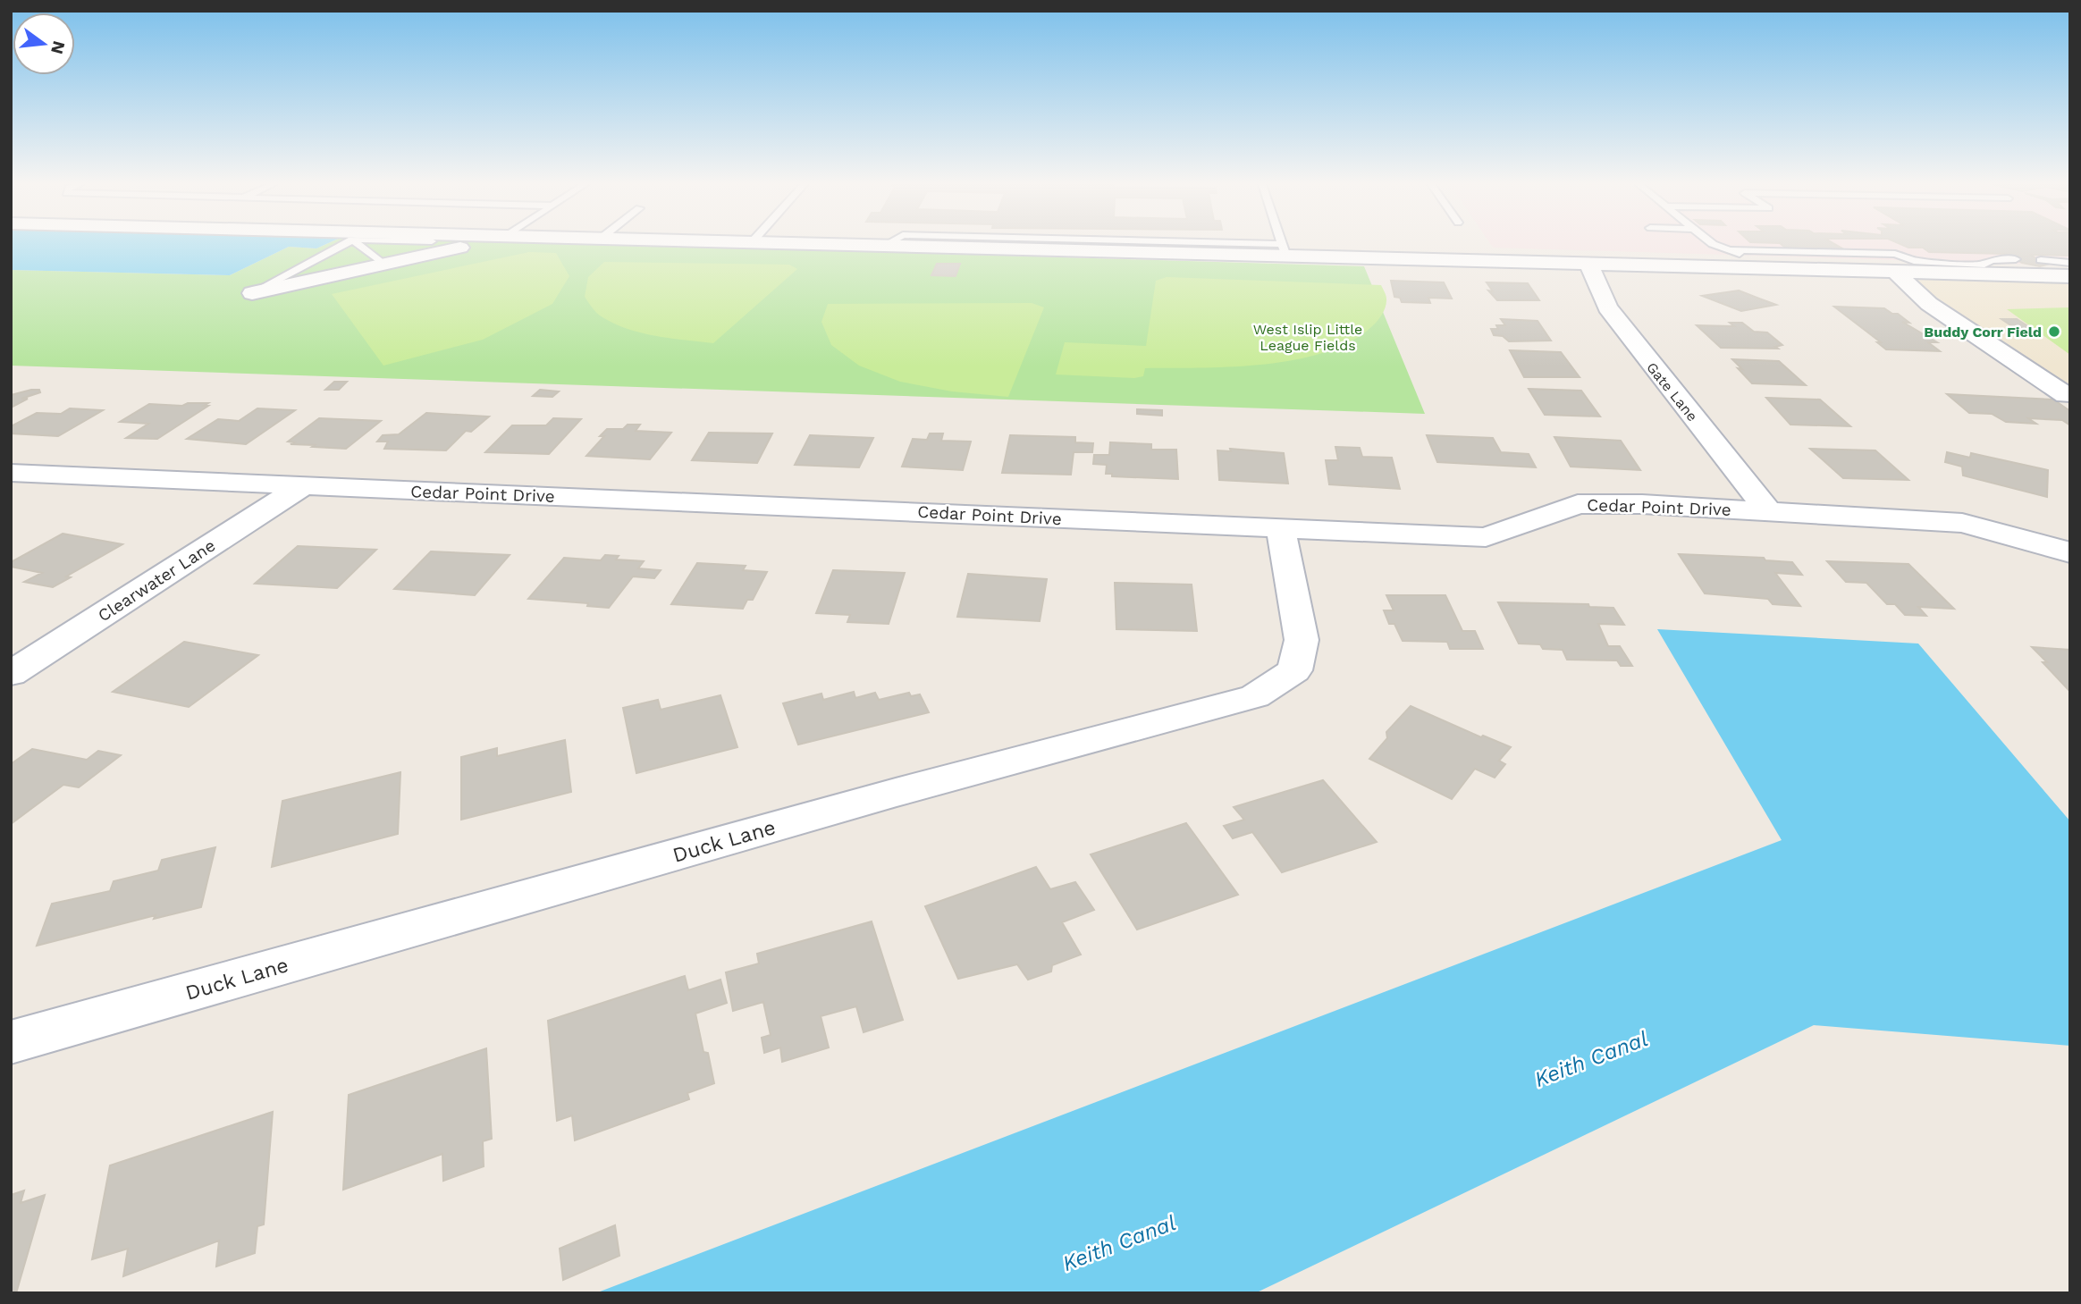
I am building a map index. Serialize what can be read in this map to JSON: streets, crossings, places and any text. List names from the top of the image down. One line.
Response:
{"streets":{"street":["Gate Lane","Cedar Point Drive","Clearwater Lane","Duck Lane"]},"crossings":[["Gate Lane","Cedar Point Drive"],["Cedar Point Drive","Clearwater Lane"],["Cedar Point Drive","Duck Lane"]],"water":["Keith Canal"],"parks":["West Islip Little League Fields"],"places":["Buddy Corr Field"],"north":"right"}
